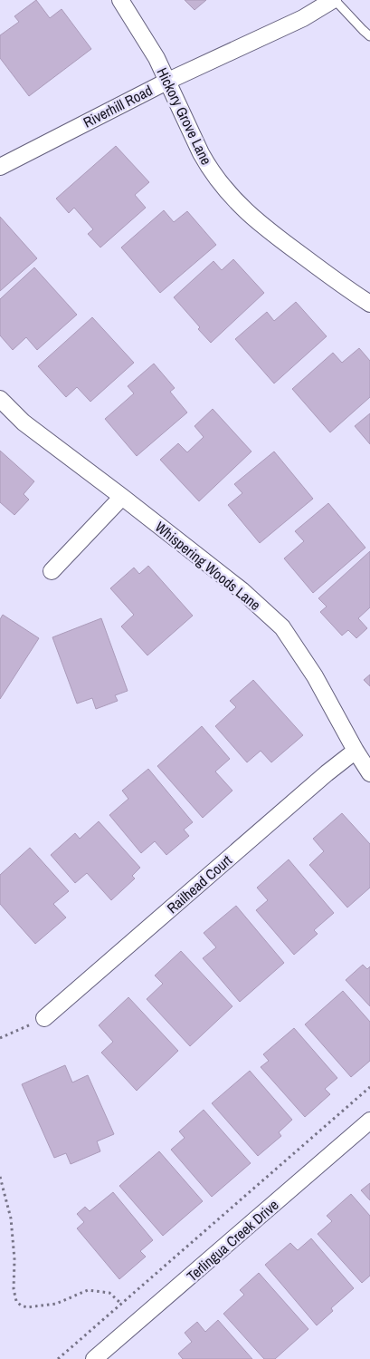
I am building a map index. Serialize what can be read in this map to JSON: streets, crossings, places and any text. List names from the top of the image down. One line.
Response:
{"streets":{"street":["Riverhill Road","Hickory Grove Lane","Whispering Woods Lane","Railhead Court","Terlingua Creek Drive"]},"crossings":[["Riverhill Road","Hickory Grove Lane"],["Whispering Woods Lane","Railhead Court"]]}
